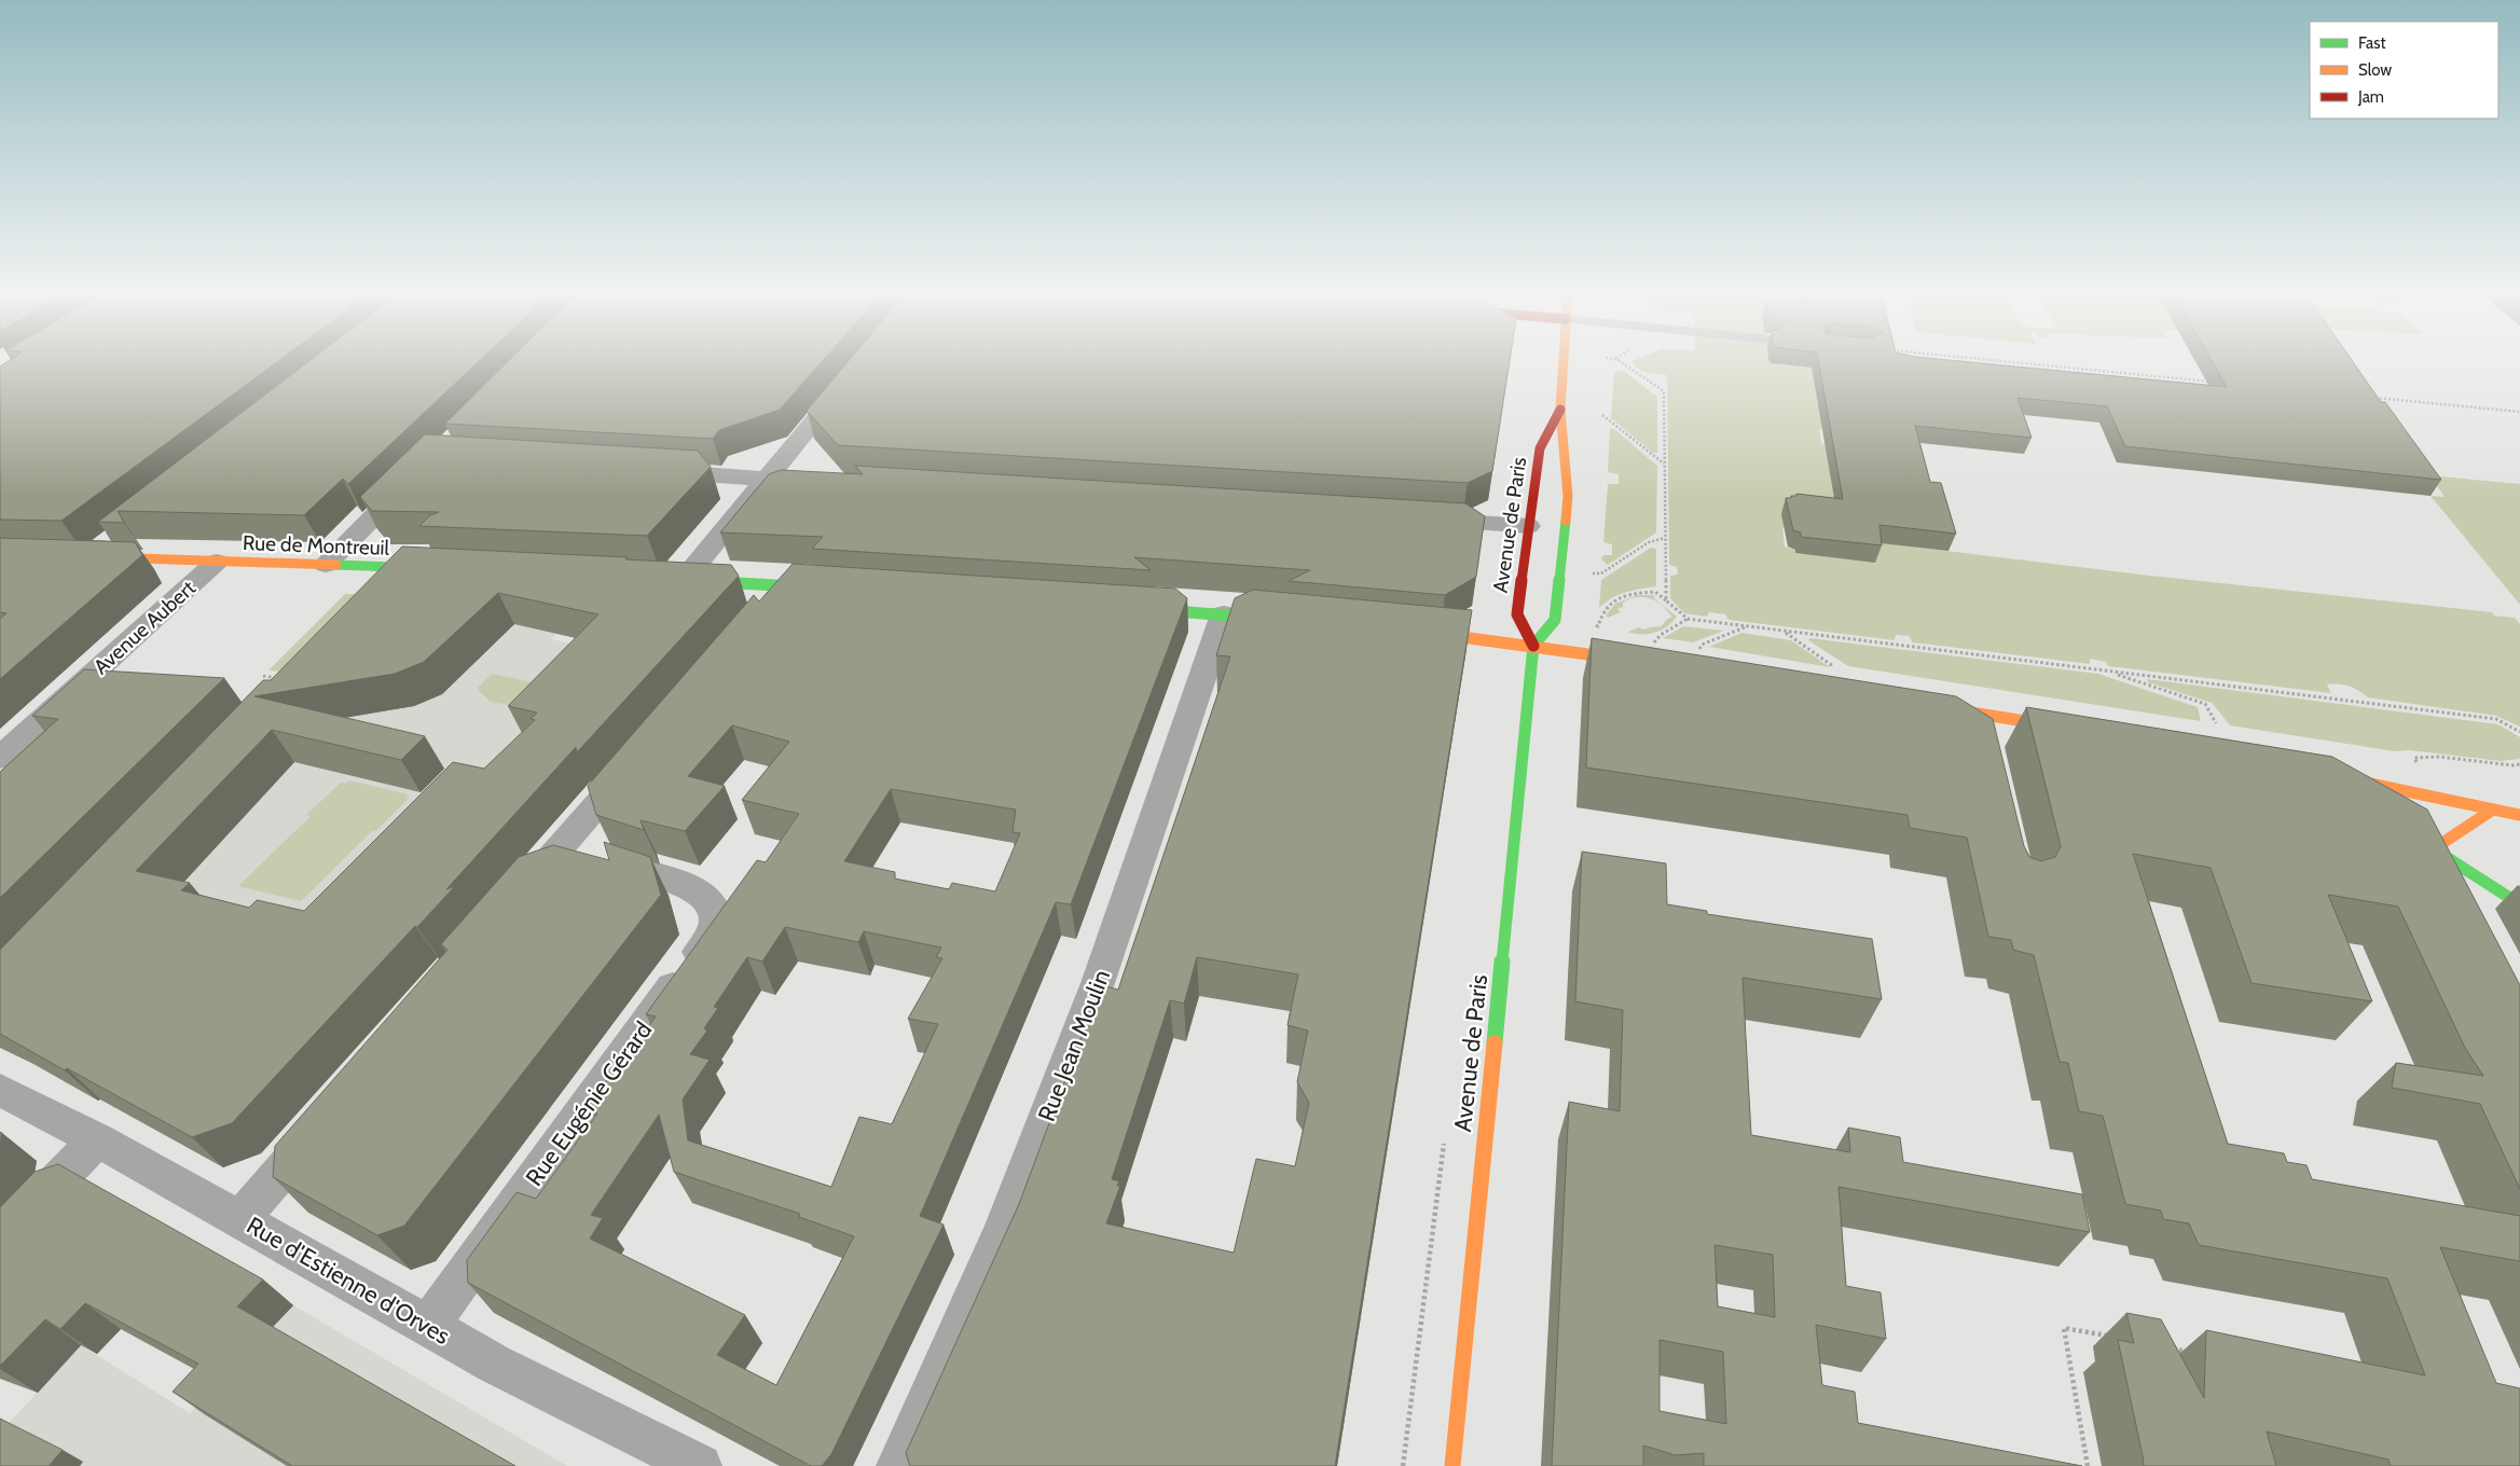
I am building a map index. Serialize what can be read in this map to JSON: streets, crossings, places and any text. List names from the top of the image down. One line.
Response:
{"streets":{"main road":["Avenue de Paris","Rue de Montreuil"],"street":["Avenue Aubert","Rue Jean Moulin","Rue Eugénie Gérard","Rue d'Estienne d'Orves"]},"crossings":[["Rue de Montreuil","Avenue Aubert"],["Rue Eugénie Gérard","Rue d'Estienne d'Orves"]],"legend":["Fast","Slow","Jam"]}
